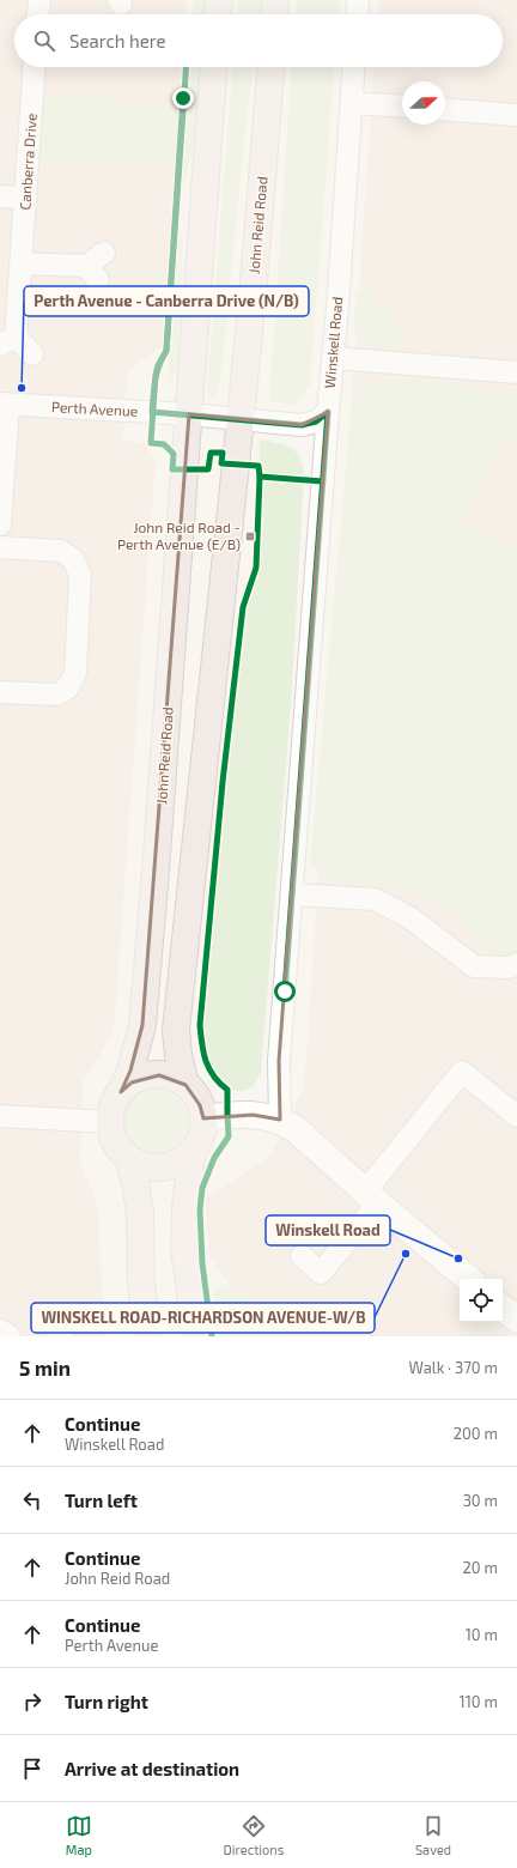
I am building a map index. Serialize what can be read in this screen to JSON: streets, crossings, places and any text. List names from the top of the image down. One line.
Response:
{"streets":{"highway":["John Reid Road"],"street":["Canberra Drive","Winskell Road","Perth Avenue"]},"crossings":[["John Reid Road","Perth Avenue"]],"places":{"other":["Perth Avenue - Canberra Drive (N/B)","WINSKELL ROAD-RICHARDSON AVENUE-W/B","Winskell Road"],"transit":["John Reid Road - Perth Avenue (E/B)"]},"north":"right","page":{"search":"Search here","heading":["5 min","Walk · 370 m"],"list":[["Continue","Winskell Road","200 m"],["Turn left","30 m"],["Continue","John Reid Road","20 m"],["Continue","Perth Avenue","10 m"],["Turn right","110 m"],"Arrive at destination"],"nav":["Map","Directions","Saved"]}}
